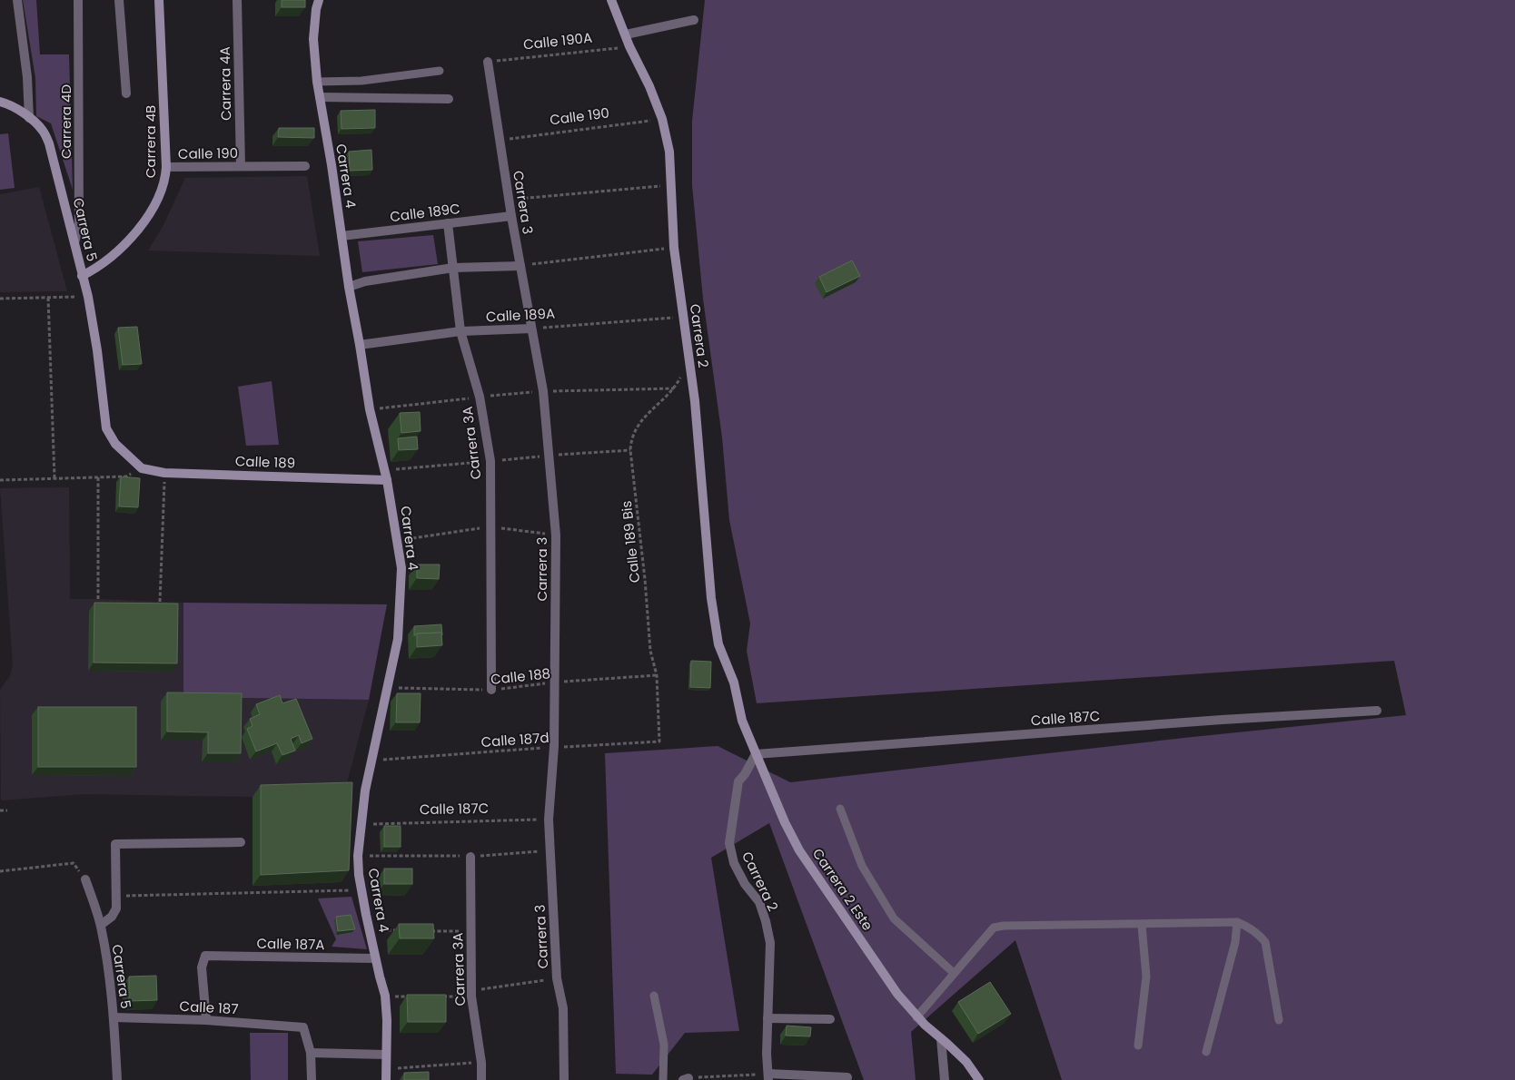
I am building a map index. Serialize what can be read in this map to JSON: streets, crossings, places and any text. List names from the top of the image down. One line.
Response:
{"streets":{"main road":["Carrera 4B","Carrera 4","Carrera 5","Carrera 2","Calle 189","Carrera 2 Este"],"street":["Carrera 4A","Calle 190","Carrera 4D","Carrera 3","Calle 189C","Calle 189A","Carrera 3A","Calle 187C","Calle 187A","Calle 187"],"path":["Calle 190A","Calle 189 Bis","Calle 188","Calle 187d"]},"crossings":[["Calle 190A","Carrera 3"],["Calle 190A","Carrera 2"],["Carrera 4A","Calle 190"],["Calle 190","Carrera 4B"],["Calle 190","Carrera 3"],["Calle 190","Carrera 2"],["Carrera 4D","Carrera 5"],["Carrera 4B","Carrera 5"],["Carrera 4","Calle 189C"],["Carrera 4","Calle 189A"],["Carrera 4","Calle 189"],["Carrera 4","Calle 188"],["Carrera 4","Calle 187C"],["Carrera 4","Calle 187d"],["Carrera 4","Calle 187A"],["Carrera 3","Calle 189C"],["Carrera 3","Calle 189A"],["Carrera 3","Calle 188"],["Carrera 3","Calle 187C"],["Carrera 3","Calle 187d"],["Calle 189C","Carrera 3A"],["Carrera 5","Calle 189"],["Carrera 5","Calle 187"],["Calle 189A","Carrera 2"],["Calle 189A","Carrera 3A"],["Carrera 2","Calle 189 Bis"],["Carrera 2","Calle 187C"],["Carrera 2","Carrera 2 Este"],["Carrera 3A","Calle 188"],["Calle 189 Bis","Calle 188"],["Calle 189 Bis","Calle 187d"],["Calle 187C","Carrera 2 Este"],["Calle 187A","Calle 187"]]}
